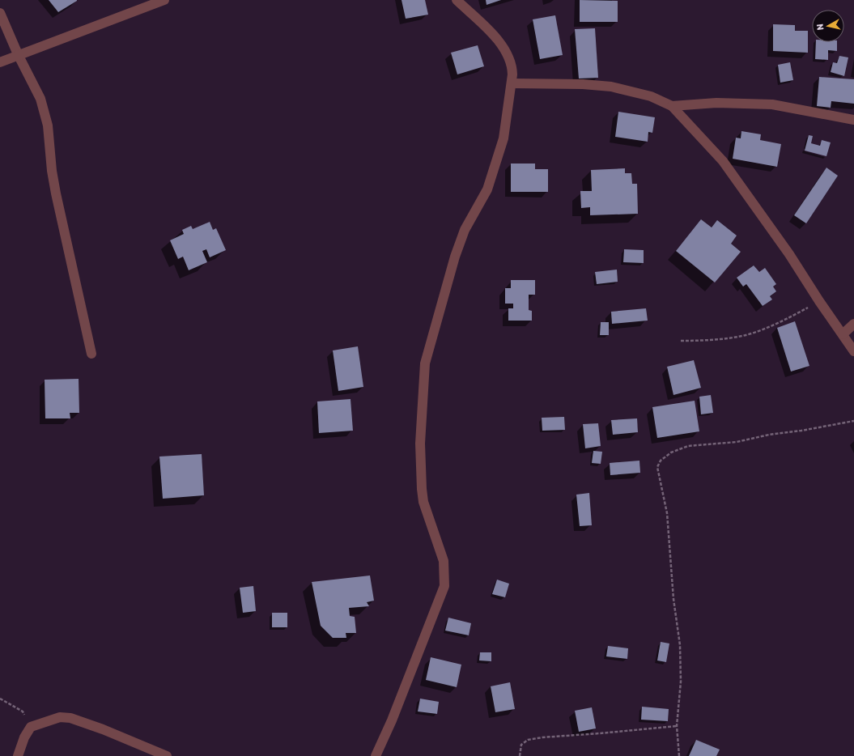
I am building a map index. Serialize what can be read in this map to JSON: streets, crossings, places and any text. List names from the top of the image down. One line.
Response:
{"north":"left"}
